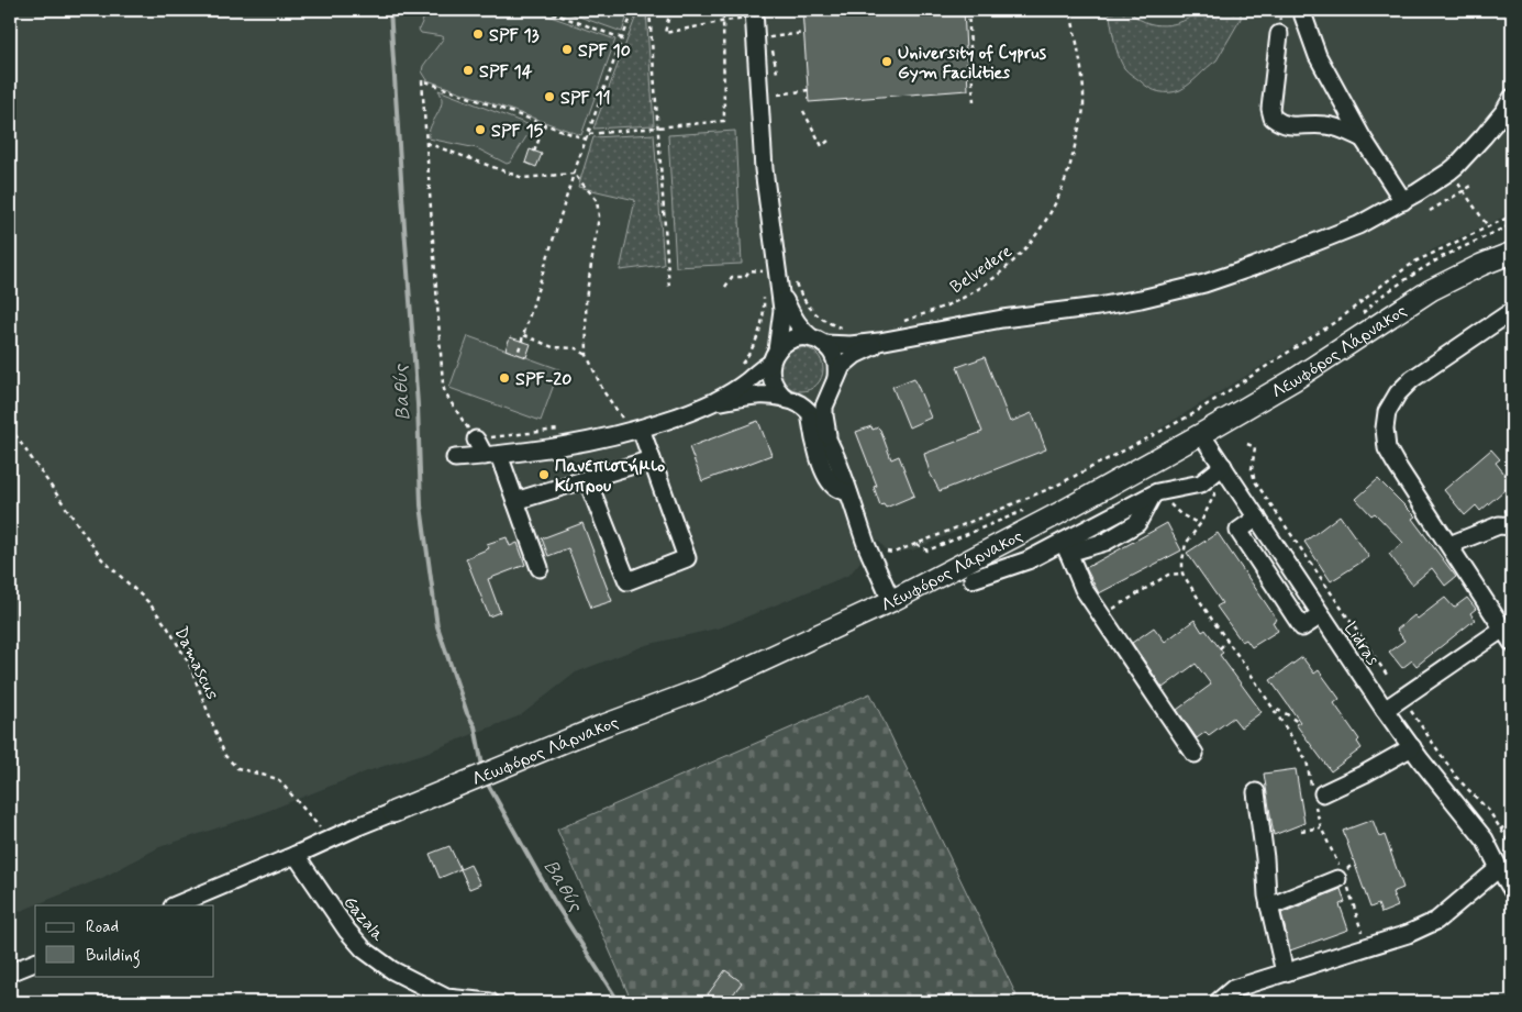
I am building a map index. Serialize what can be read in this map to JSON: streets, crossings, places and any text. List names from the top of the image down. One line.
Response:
{"streets":{"main road":["Λεωφόρος Λάρνακος"],"street":["Lidras","Gazala"],"path":["Belvedere","Damascus"]},"crossings":[["Λεωφόρος Λάρνακος","Lidras"],["Λεωφόρος Λάρνακος","Damascus"]],"water":["Βαθύς"],"places":["SPF 13","SPF 10","University of Cyprus Gym Facilities","SPF 14","SPF 11","SPF 15","SPF-20","Πανεπιστήμιο Κύπρου"],"legend":["Road","Building"]}
